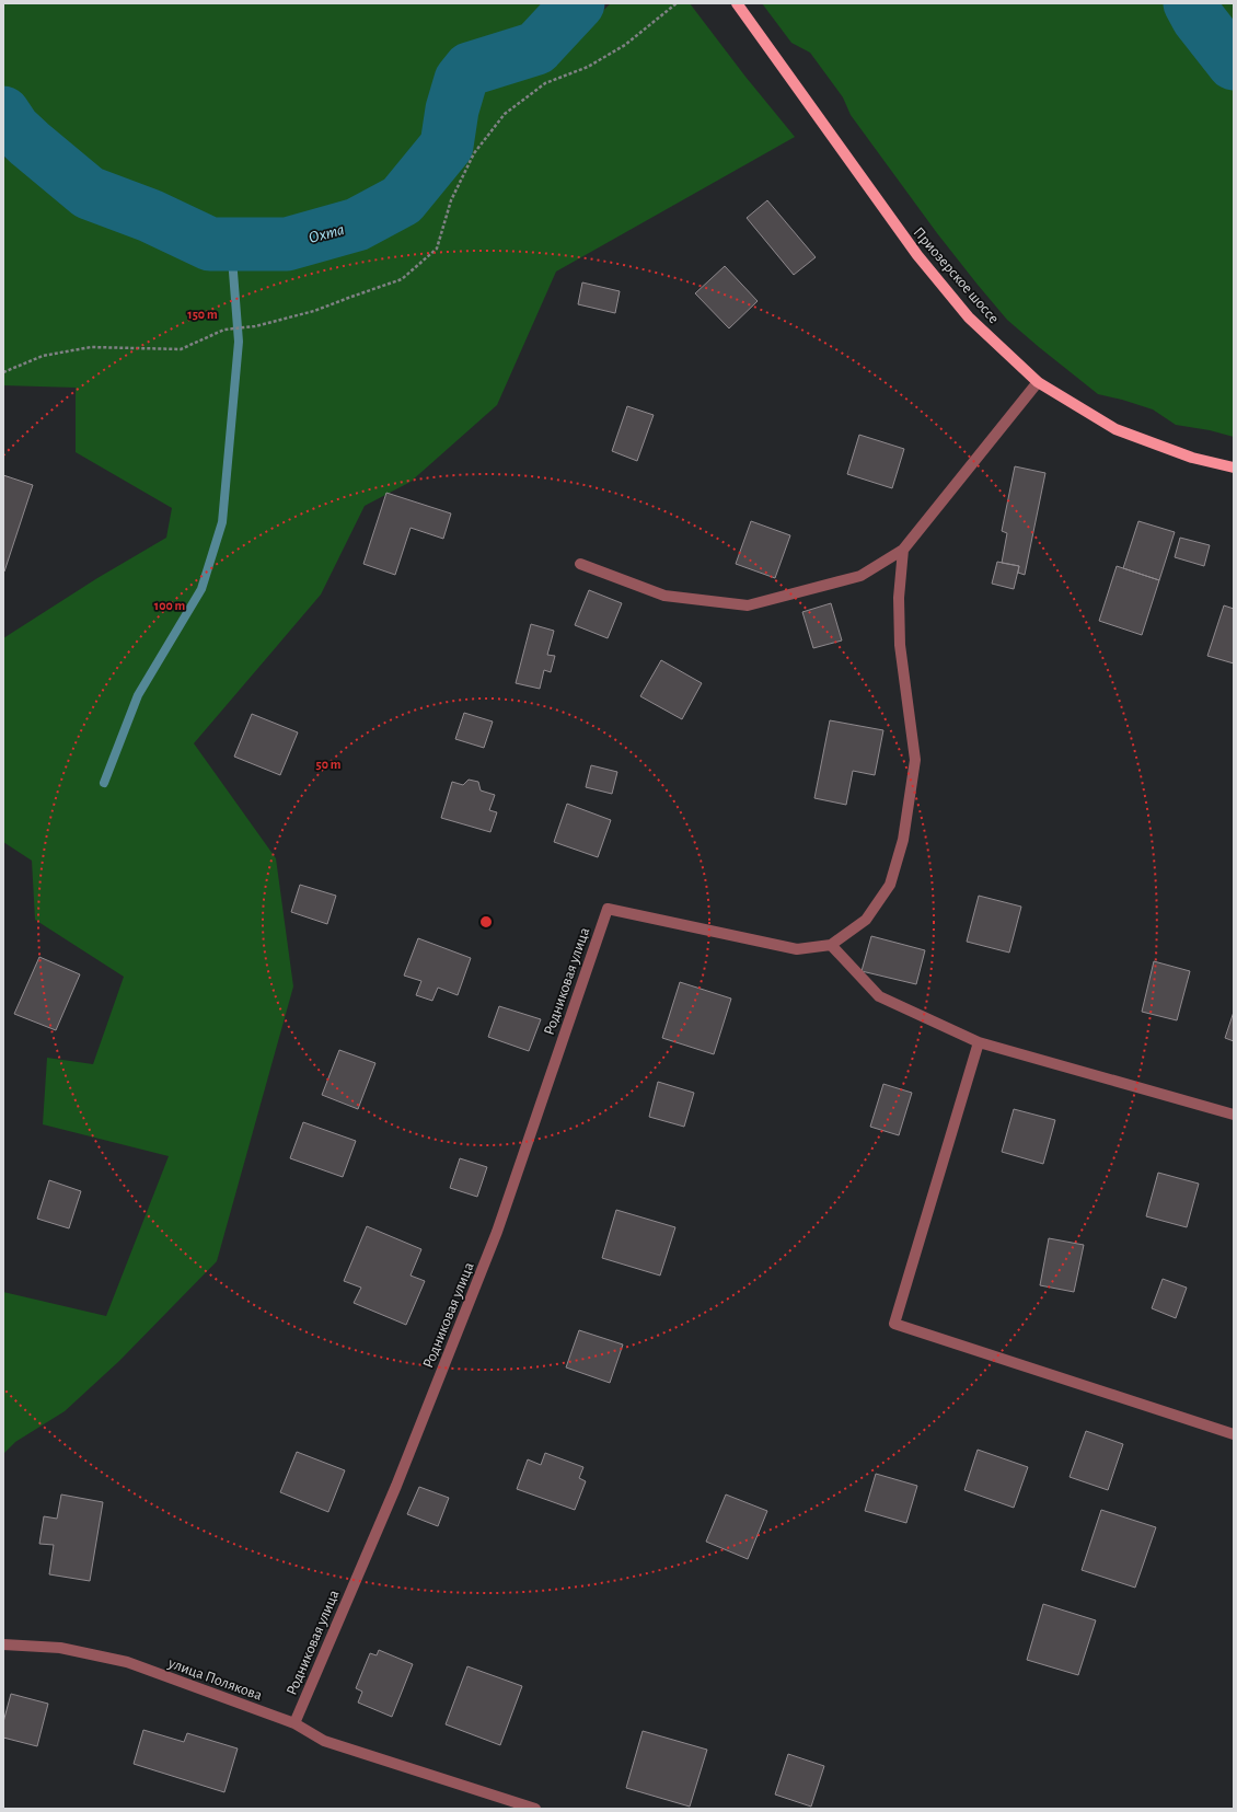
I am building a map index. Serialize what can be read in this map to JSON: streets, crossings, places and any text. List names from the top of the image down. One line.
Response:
{"streets":{"main road":["Приозерское шоссе"],"street":["Родниковая улица","улица Полякова"]},"crossings":[["Родниковая улица","улица Полякова"]],"water":["Охта"],"rings":["150 m","100 m","50 m"]}
